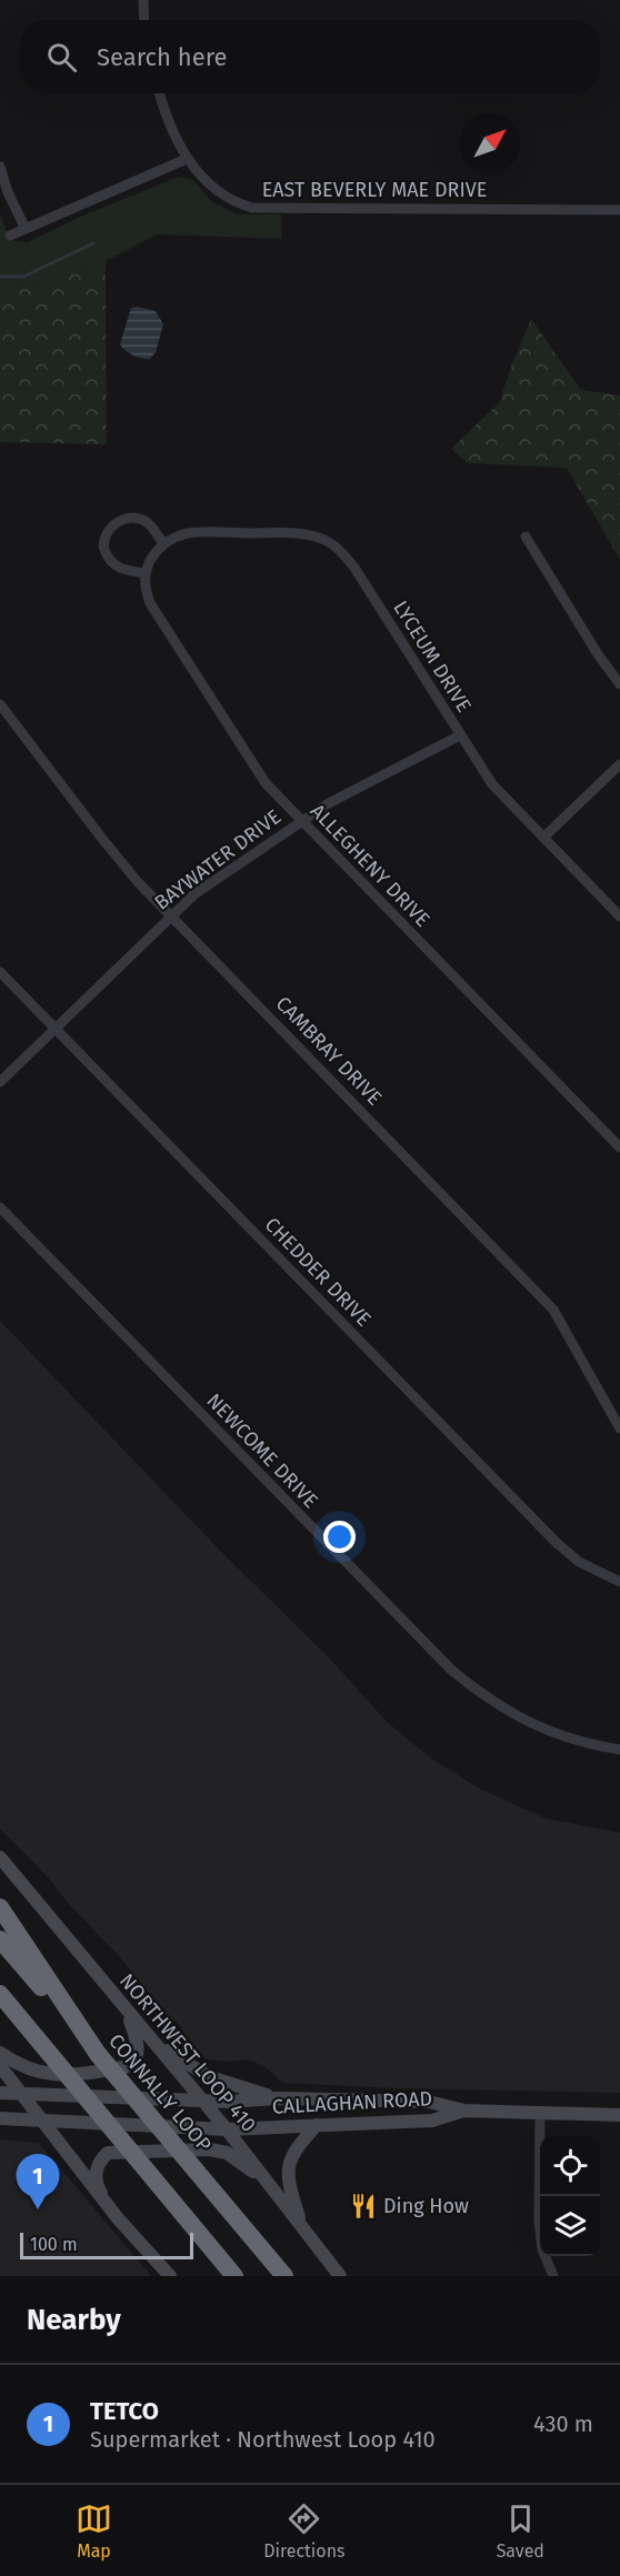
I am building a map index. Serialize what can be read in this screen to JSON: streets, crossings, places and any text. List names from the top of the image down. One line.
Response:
{"streets":{"highway":["CONNALLY LOOP"],"main road":["NORTHWEST LOOP 410","CALLAGHAN ROAD"],"street":["EAST BEVERLY MAE DRIVE","LYCEUM DRIVE","BAYWATER DRIVE","ALLEGHENY DRIVE","CAMBRAY DRIVE","CHEDDER DRIVE","NEWCOME DRIVE"]},"crossings":[["LYCEUM DRIVE","BAYWATER DRIVE"],["LYCEUM DRIVE","ALLEGHENY DRIVE"],["BAYWATER DRIVE","ALLEGHENY DRIVE"],["BAYWATER DRIVE","CAMBRAY DRIVE"],["BAYWATER DRIVE","CHEDDER DRIVE"],["NORTHWEST LOOP 410","CALLAGHAN ROAD"]],"places":{"restaurant":["Ding How"]},"scale_bar":"100 m","north":"top right","page":{"search":"Search here","pins":"1","scale":"100 m","heading":"Nearby","list":[{"mark":"1","name":"TETCO","note":"Supermarket · Northwest Loop 410","value":"430 m"}],"nav":["Map","Directions","Saved"]}}
